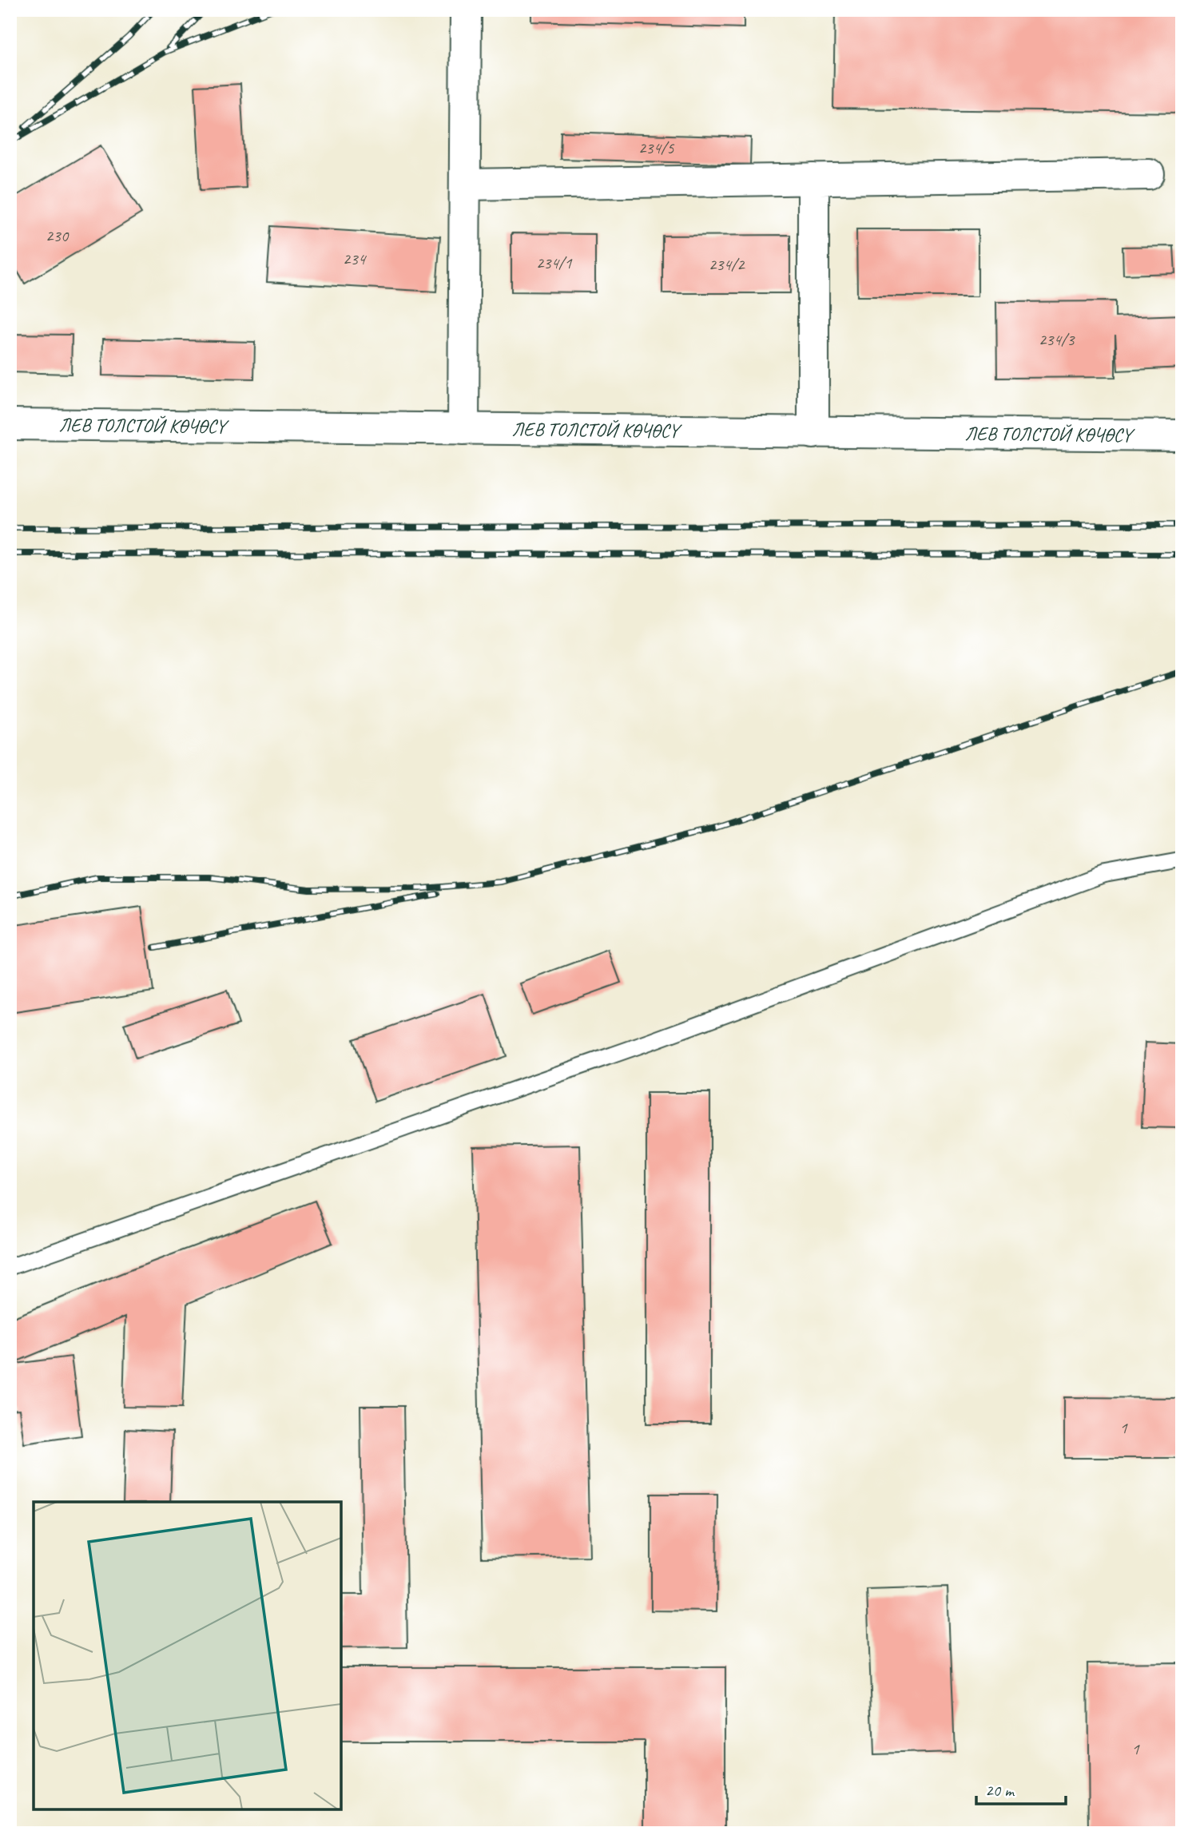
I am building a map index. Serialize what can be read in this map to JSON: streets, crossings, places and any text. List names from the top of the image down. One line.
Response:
{"streets":{"street":["ЛЕВ ТОЛСТОЙ КӨЧӨСҮ"]},"house_numbers":["234/5","230","234","234/1","234/2","234/3","1","1"],"scale_bar":"20 m"}
